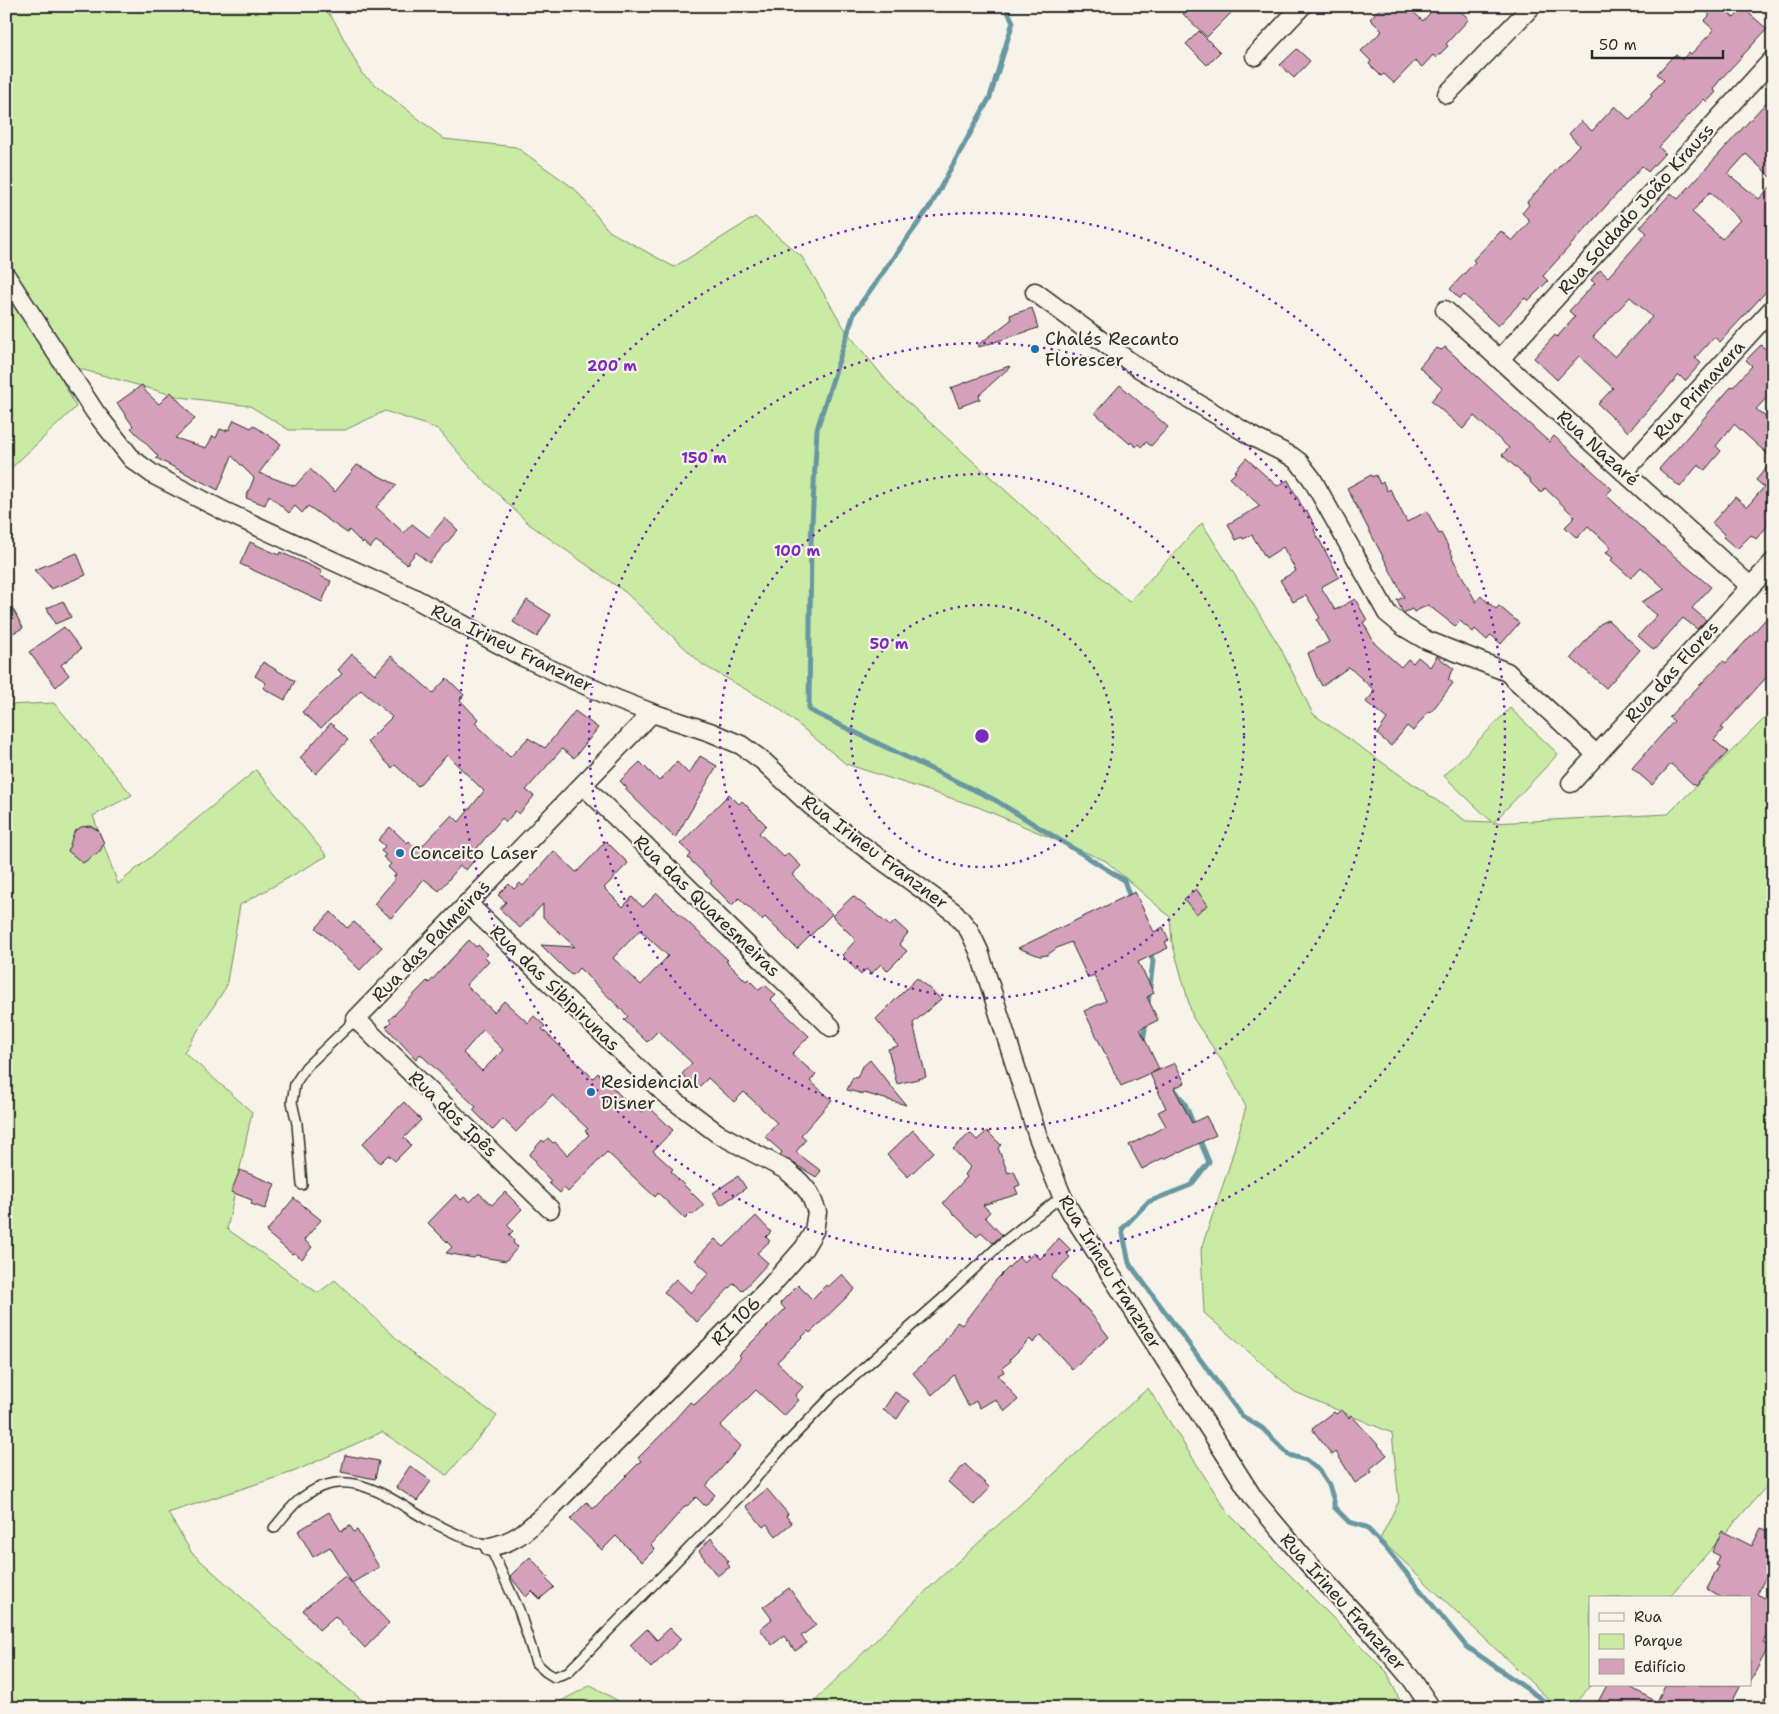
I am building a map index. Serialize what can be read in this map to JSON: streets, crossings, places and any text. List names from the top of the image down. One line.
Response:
{"streets":{"street":["Rua Soldado João Krauss","Rua Primavera","Rua Nazaré","Rua Irineu Franzner","Rua das Flores","Rua das Quaresmeiras","Rua das Palmeiras","Rua das Sibipirunas","Rua dos Ipês","RI 106"]},"crossings":[["Rua Soldado João Krauss","Rua Nazaré"],["Rua Primavera","Rua Nazaré"],["Rua Nazaré","Rua das Flores"],["Rua Irineu Franzner","Rua das Palmeiras"],["Rua das Quaresmeiras","Rua das Palmeiras"],["Rua das Palmeiras","Rua das Sibipirunas"],["Rua das Palmeiras","Rua dos Ipês"],["Rua das Sibipirunas","RI 106"]],"places":["Chalés Recanto Florescer","Conceito Laser","Residencial Disner"],"legend":["Rua","Parque","Edifício"],"scale_bar":"50 m","rings":["200 m","150 m","100 m","50 m"]}
